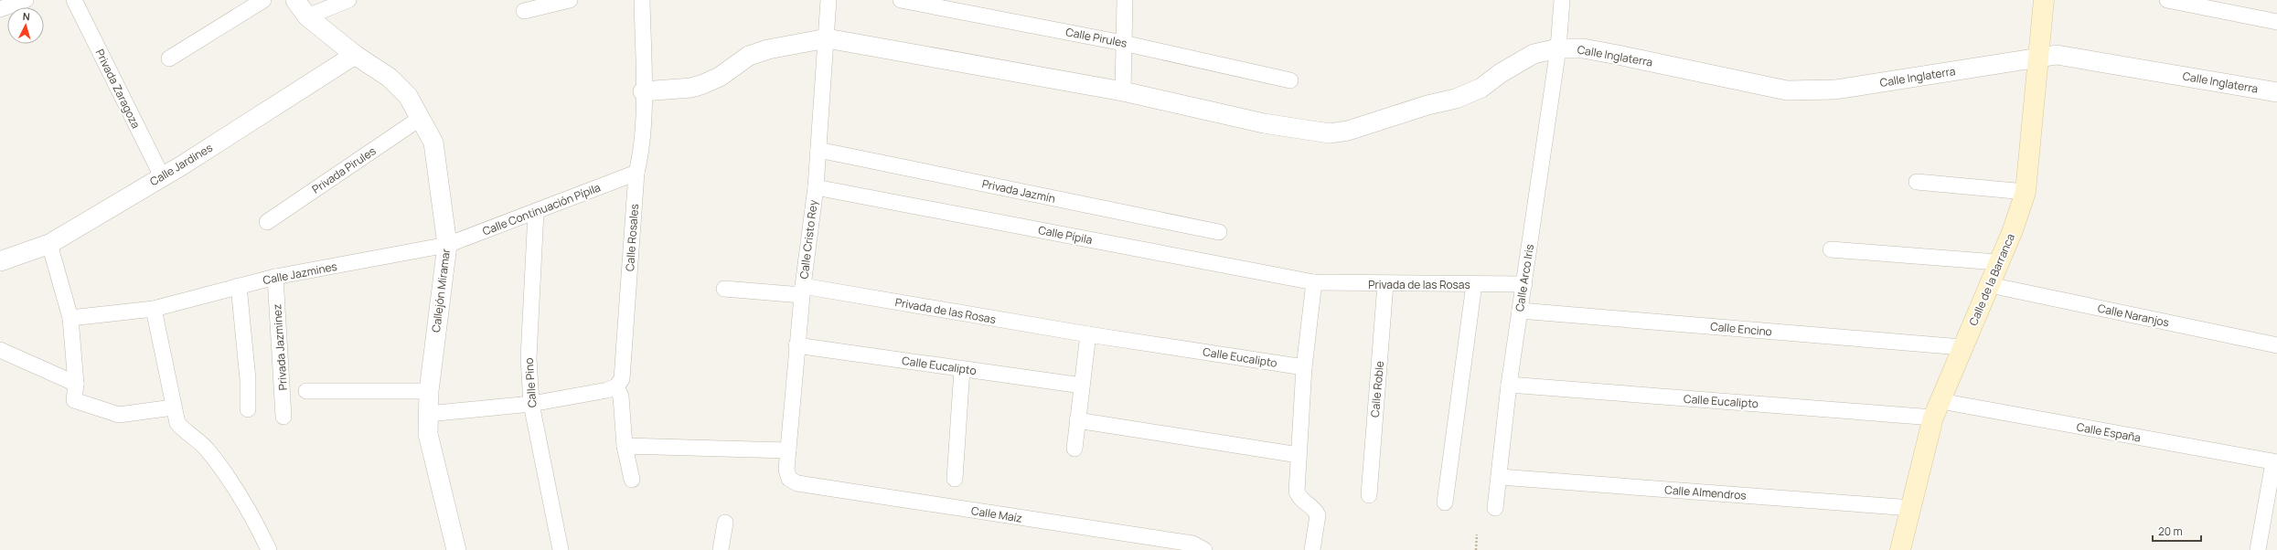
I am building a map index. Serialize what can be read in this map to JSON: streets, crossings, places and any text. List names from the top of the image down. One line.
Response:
{"streets":{"main road":["Calle de la Barranca"],"street":["Calle Pirules","Calle Inglaterra","Privada Zaragoza","Calle Jardines","Privada Pirules","Privada Jazmín","Calle Continuación Pípila","Calle Pípila","Calle Rosales","Calle Cristo Rey","Calle Jazmines","Calle Arco Iris","Privada de las Rosas","Callejón Miramar","Calle Naranjos","Calle Encino","Privada Jazminez","Calle Eucalipto","Calle Pino","Calle Roble","Calle España","Calle Almendros","Calle Maíz"]},"crossings":[["Calle Inglaterra","Calle Arco Iris"],["Calle Inglaterra","Calle de la Barranca"],["Privada Zaragoza","Calle Jardines"],["Calle Jardines","Callejón Miramar"],["Privada Pirules","Callejón Miramar"],["Privada Jazmín","Calle Cristo Rey"],["Calle Continuación Pípila","Calle Rosales"],["Calle Continuación Pípila","Calle Jazmines"],["Calle Continuación Pípila","Callejón Miramar"],["Calle Continuación Pípila","Calle Pino"],["Calle Pípila","Calle Cristo Rey"],["Calle Pípila","Privada de las Rosas"],["Calle Cristo Rey","Privada de las Rosas"],["Calle Cristo Rey","Calle Eucalipto"],["Calle Cristo Rey","Calle Maíz"],["Calle Jazmines","Callejón Miramar"],["Calle Jazmines","Privada Jazminez"],["Calle Arco Iris","Privada de las Rosas"],["Calle Arco Iris","Calle Encino"],["Calle Arco Iris","Calle Eucalipto"],["Calle Arco Iris","Calle Almendros"],["Calle de la Barranca","Calle Naranjos"],["Calle de la Barranca","Calle Encino"],["Calle de la Barranca","Calle Eucalipto"],["Calle de la Barranca","Calle España"],["Calle de la Barranca","Calle Almendros"],["Privada de las Rosas","Calle Eucalipto"],["Privada de las Rosas","Calle Roble"],["Calle Eucalipto","Calle España"]],"scale_bar":"20 m","north":"top"}
